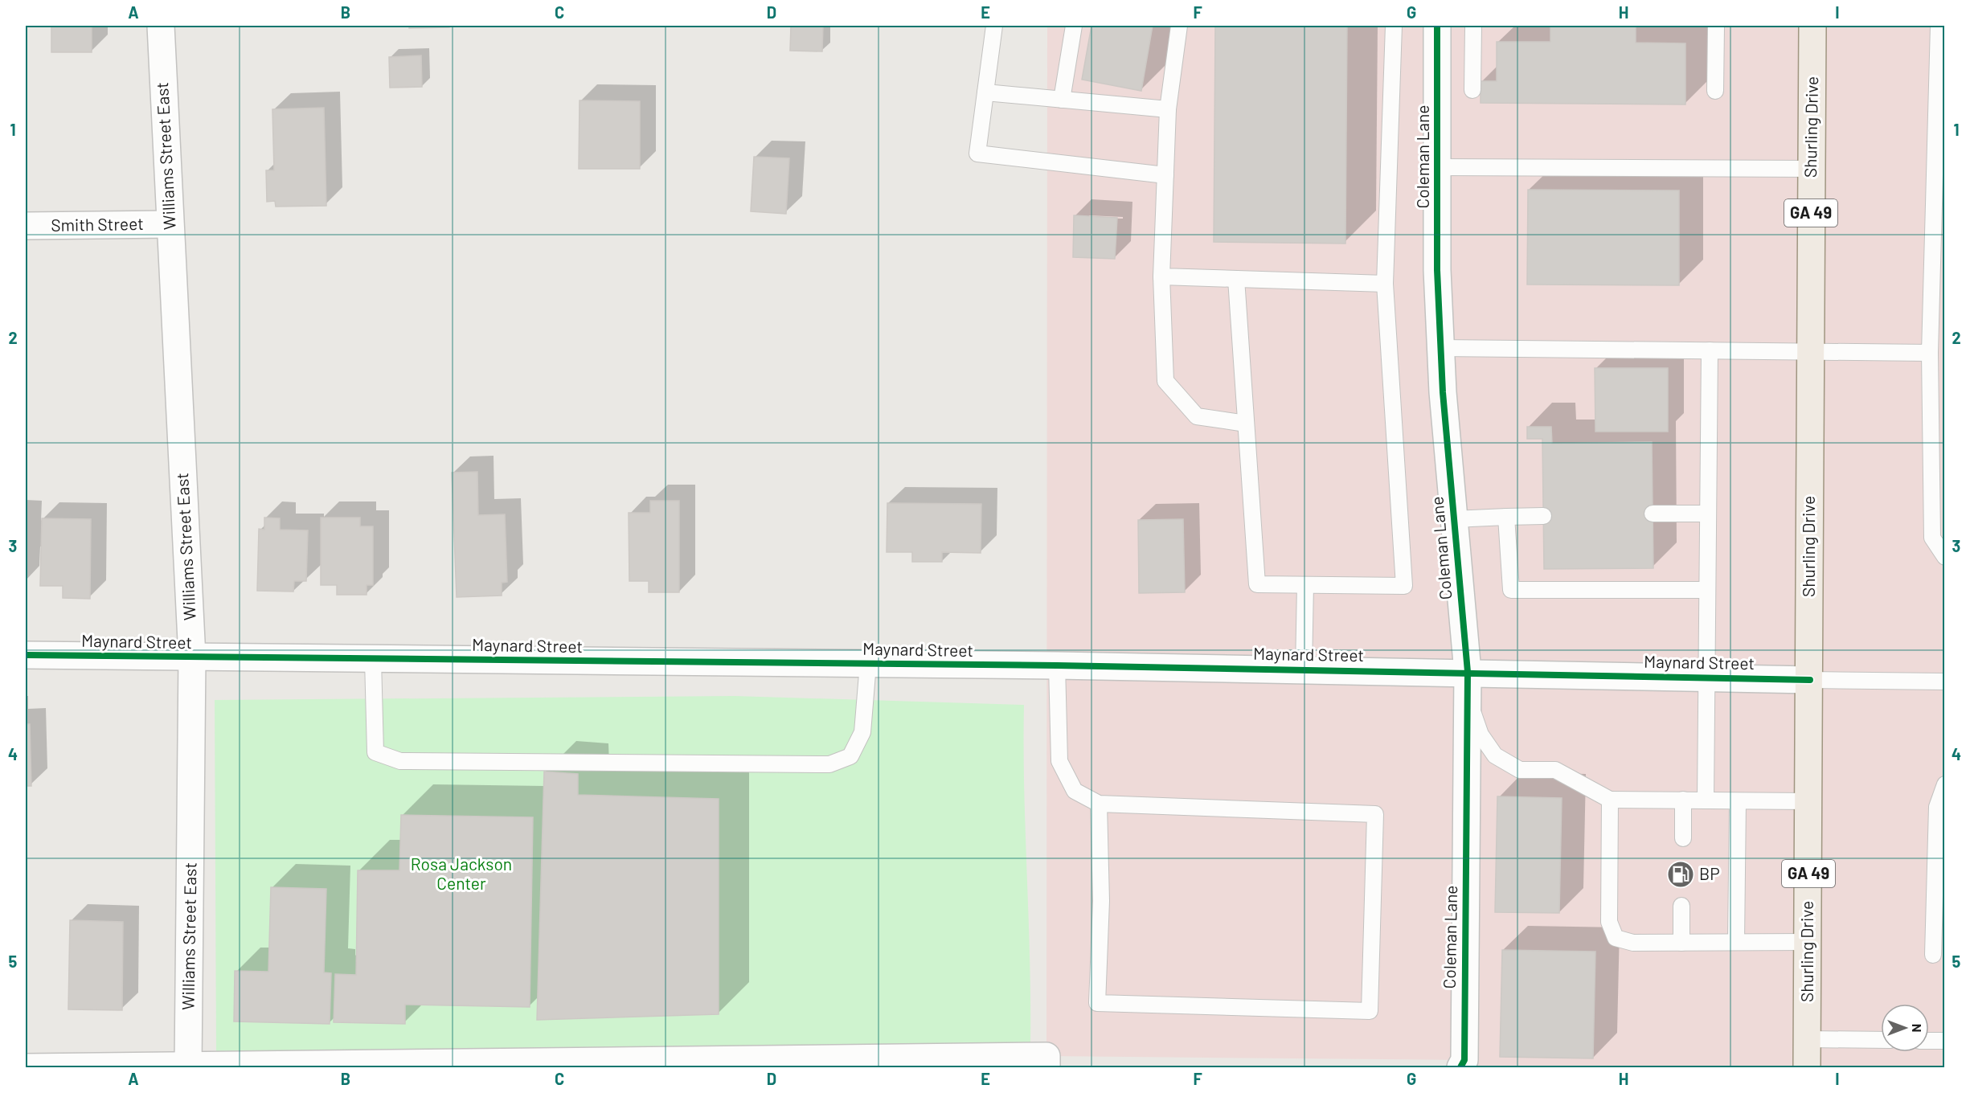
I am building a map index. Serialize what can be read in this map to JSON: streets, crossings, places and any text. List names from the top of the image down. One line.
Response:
{"streets":{"main road":["Shurling Drive","GA 49"],"street":["Williams Street East","Coleman Lane","Smith Street","Maynard Street"]},"crossings":[["Shurling Drive","Maynard Street"],["Williams Street East","Smith Street"],["Williams Street East","Maynard Street"],["Coleman Lane","Maynard Street"]],"parks":["Rosa Jackson Center"],"places":{"fuel station":["BP"]},"north":"right","grid":{"columns":["A","B","C","D","E","F","G","H","I"],"rows":["1","2","3","4","5"]}}
